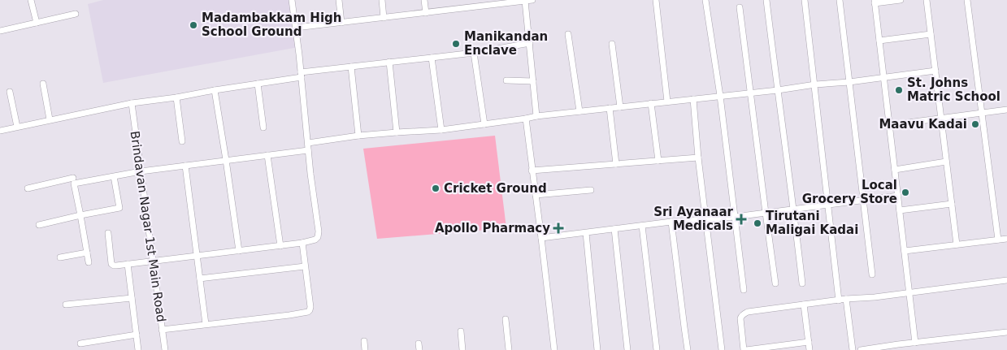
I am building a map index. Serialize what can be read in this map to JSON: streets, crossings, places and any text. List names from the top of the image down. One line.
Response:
{"streets":{"street":["Brindavan Nagar 1st Main Road"]},"places":{"other":["Madambakkam High School Ground","Manikandan Enclave","St. Johns Matric School","Maavu Kadai","Cricket Ground","Local Grocery Store","Tirutani Maligai Kadai"],"health":["Sri Ayanaar Medicals","Apollo Pharmacy"]}}
